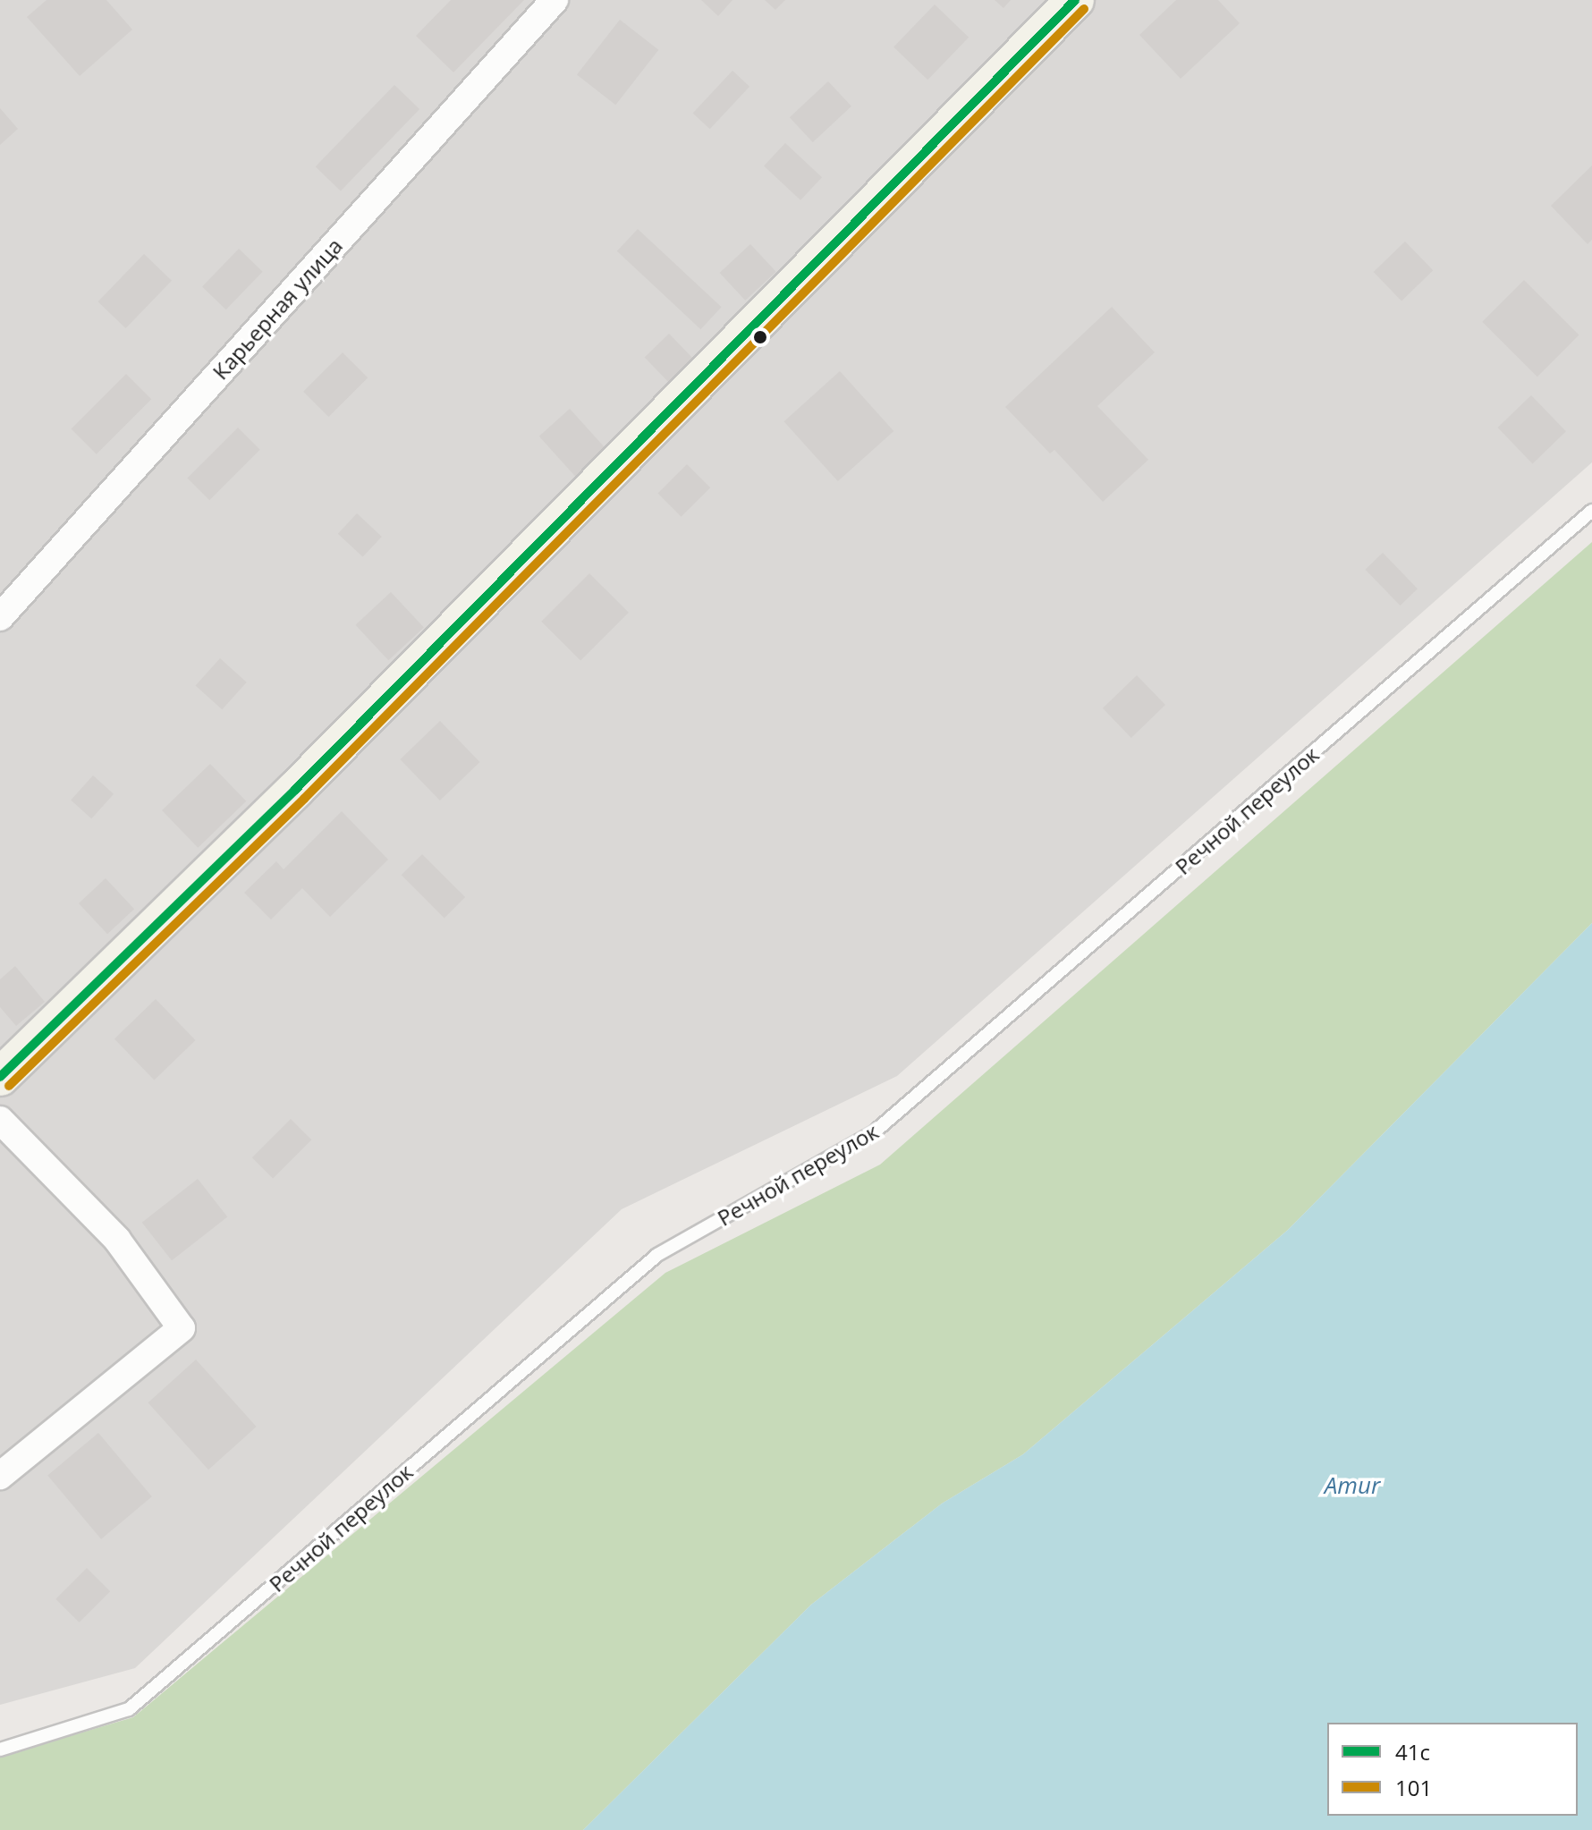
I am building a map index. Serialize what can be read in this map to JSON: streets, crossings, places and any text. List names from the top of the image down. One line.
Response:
{"streets":{"street":["Карьерная улица"],"lane":["Речной переулок"]},"water":["Amur"],"lines":["transit line 41с","transit line 101"],"legend":["41с","101"]}
